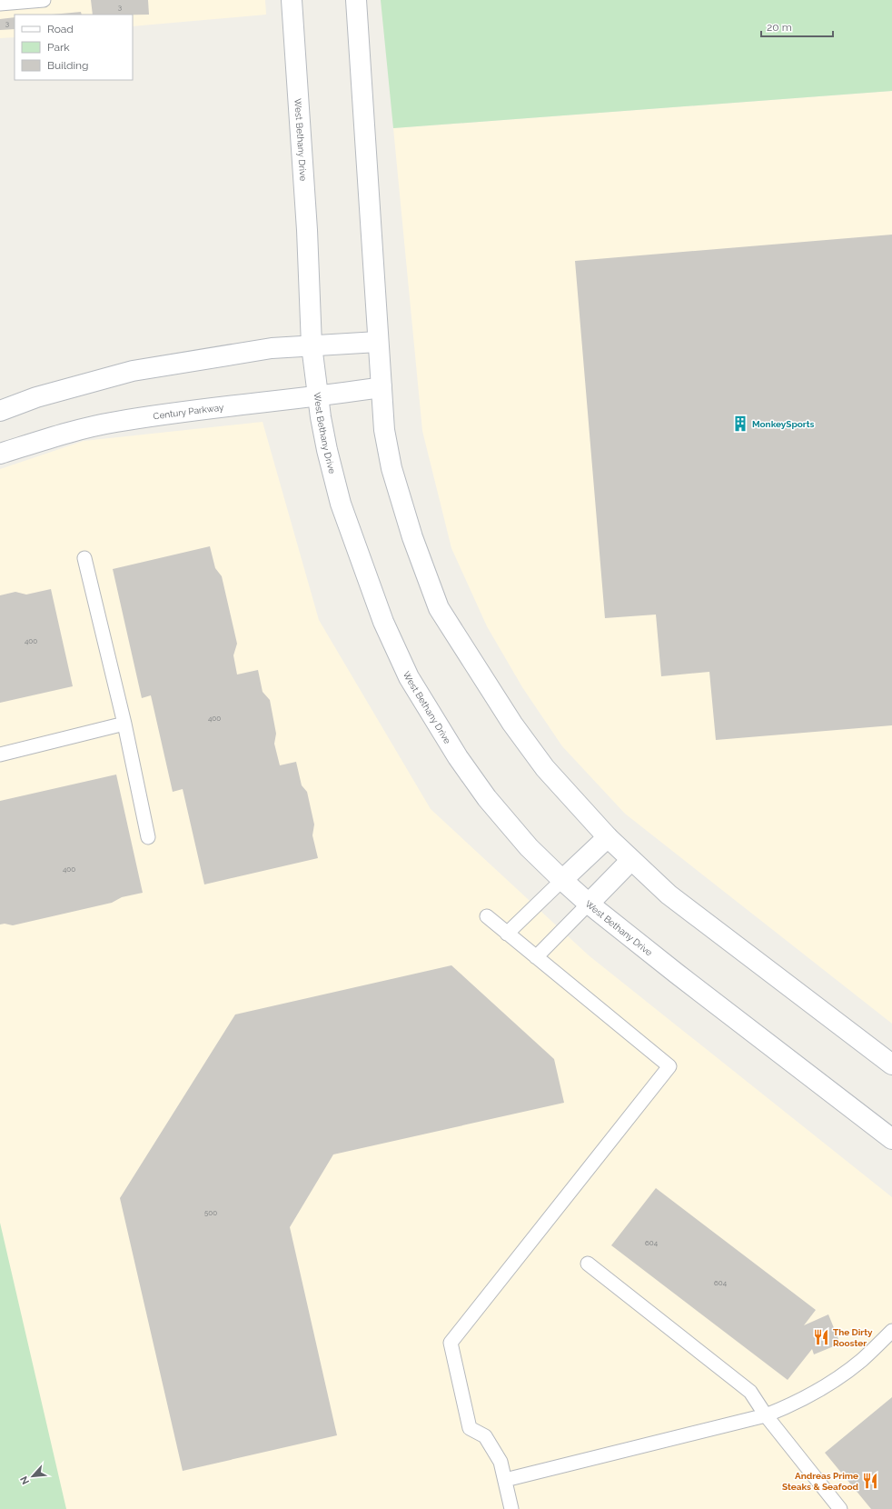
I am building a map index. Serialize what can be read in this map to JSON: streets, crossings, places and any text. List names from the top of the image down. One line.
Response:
{"streets":{"main road":["West Bethany Drive","Century Parkway"]},"crossings":[["West Bethany Drive","Century Parkway"]],"places":{"building":["MonkeySports"],"restaurant":["The Dirty Rooster","Andreas Prime Steaks & Seafood"]},"house_numbers":["3","3","400","400","400","500","604","604"],"legend":["Road","Park","Building"],"scale_bar":"20 m","north":"bottom left"}
